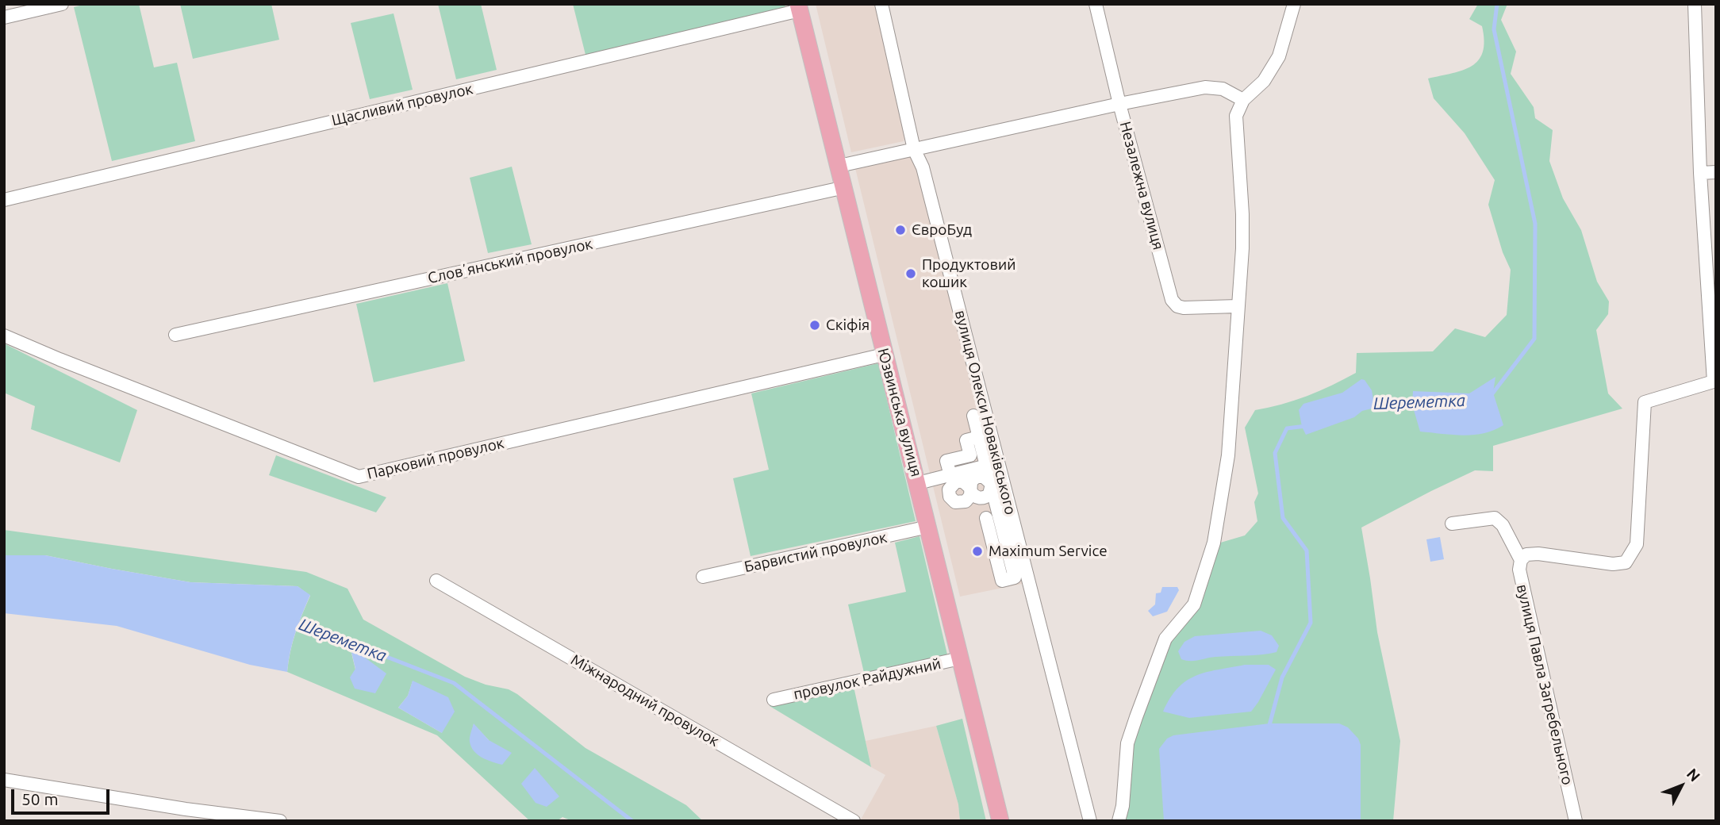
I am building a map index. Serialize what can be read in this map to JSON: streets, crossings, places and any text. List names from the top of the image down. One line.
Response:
{"streets":{"main road":["Юзвинська вулиця"],"street":["Щасливий провулок","Незалежна вулиця","Словʼянський провулок","вулиця Олекси Новаківського","Парковий провулок","Барвистий провулок","провулок Райдужний","вулиця Павла Загребельного","Міжнародний провулок"]},"crossings":[["Щасливий провулок","Юзвинська вулиця"],["Словʼянський провулок","Юзвинська вулиця"],["Юзвинська вулиця","Парковий провулок"],["Юзвинська вулиця","Барвистий провулок"],["Юзвинська вулиця","провулок Райдужний"]],"water":["Шереметка"],"places":["ЄвроБуд","Продуктовий кошик","Скіфія","Maximum Service"],"scale_bar":"50 m","north":"top right"}
